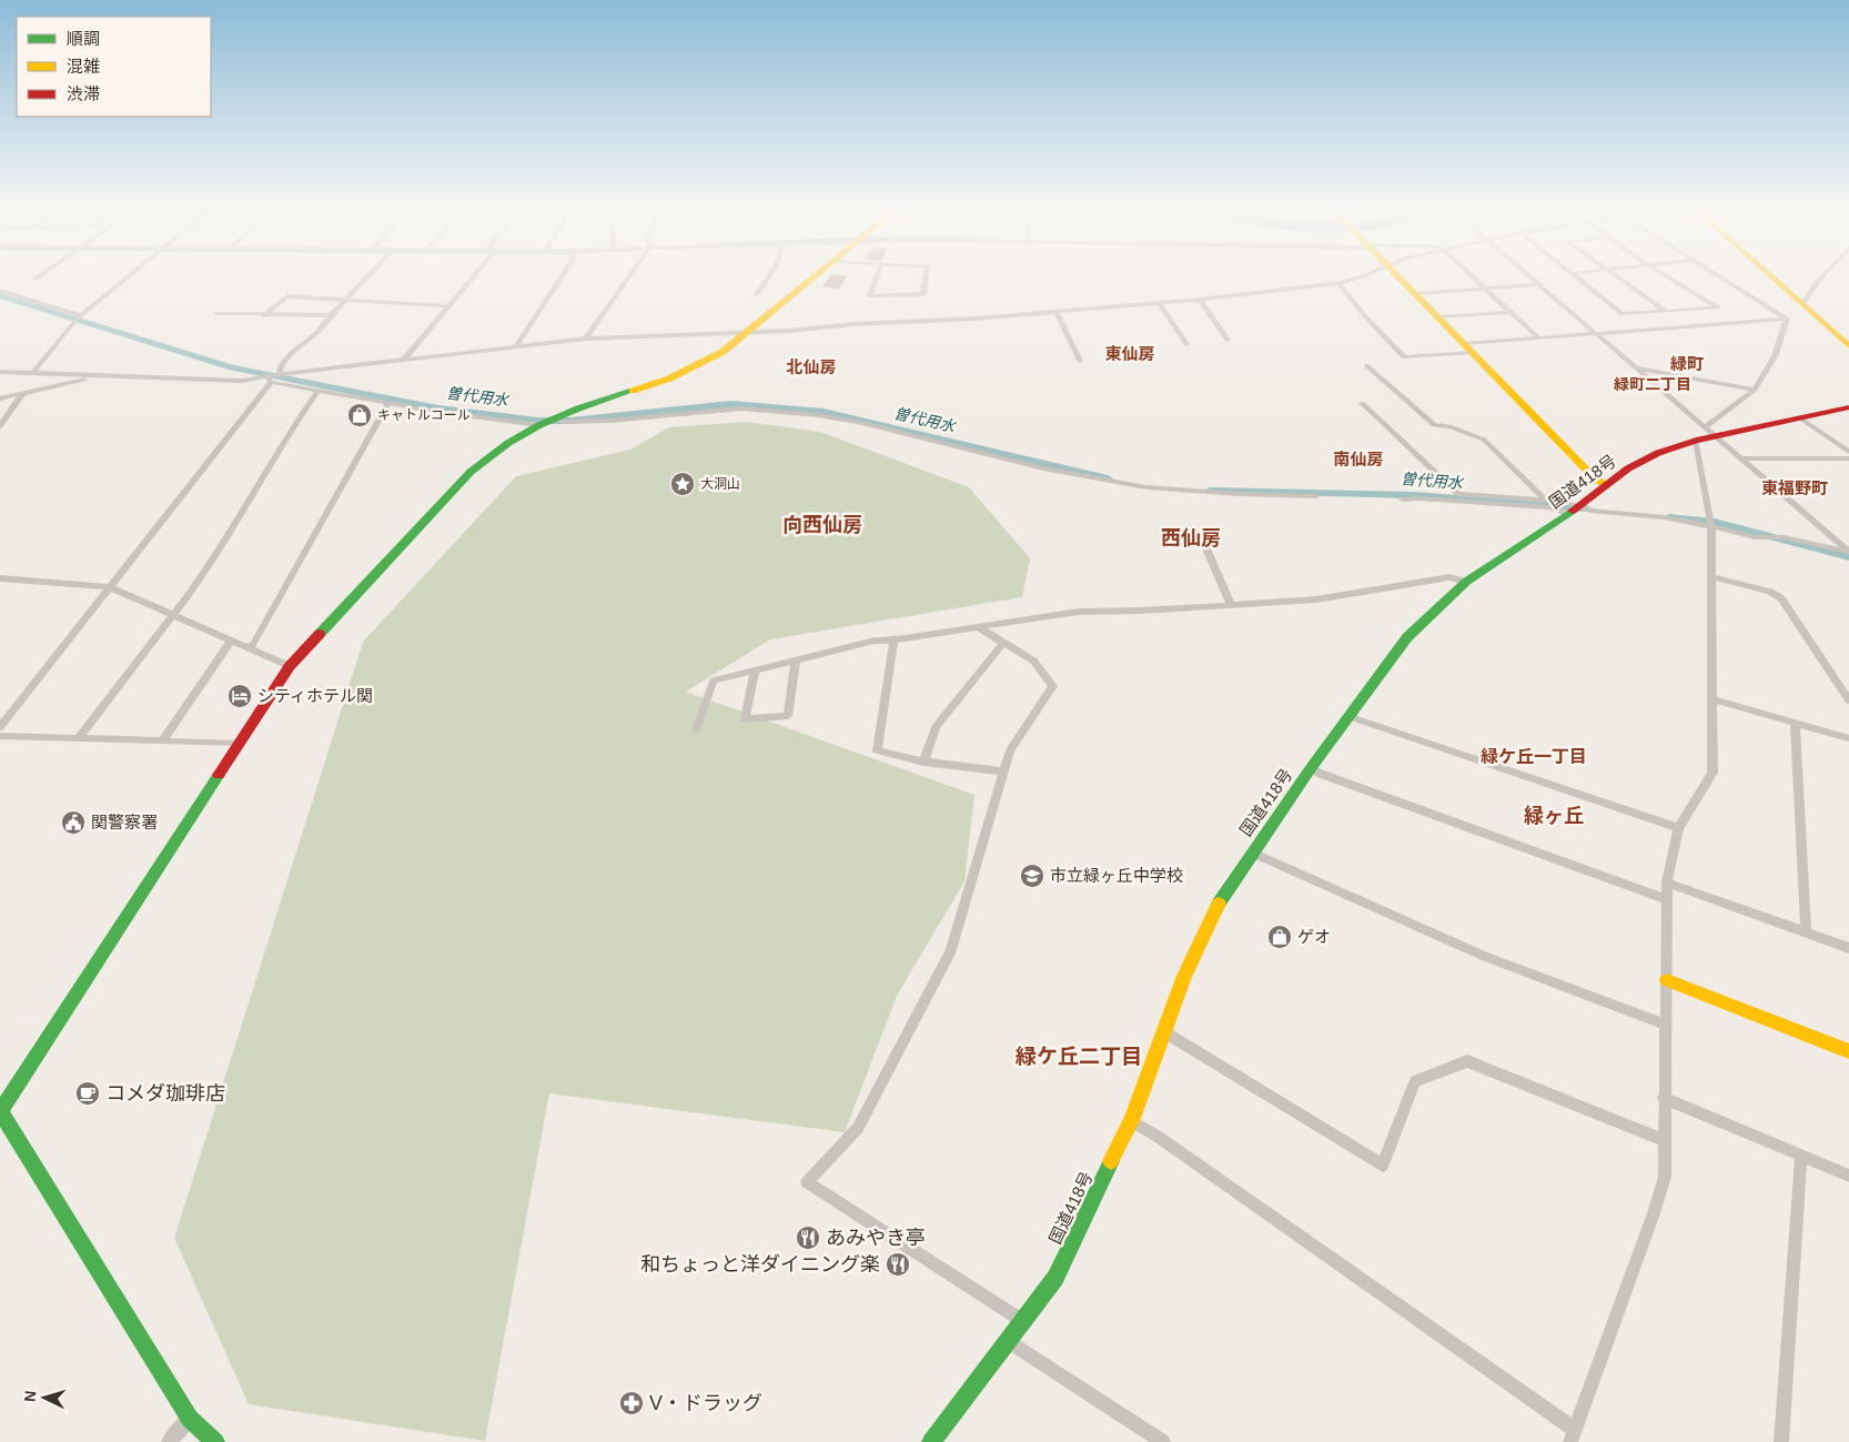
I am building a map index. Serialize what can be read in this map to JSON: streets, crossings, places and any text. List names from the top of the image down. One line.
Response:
{"streets":{"main road":["国道418号"]},"districts":["東仙房","緑町","北仙房","緑町二丁目","南仙房","東福野町","向西仙房","西仙房","緑ケ丘一丁目","緑ヶ丘","緑ケ丘二丁目"],"water":["曽代用水"],"places":{"shop":["キャトルコール","ゲオ"],"place":["大洞山"],"hotel":["シティホテル関"],"public building":["関警察署"],"school or university":["市立緑ヶ丘中学校"],"cafe":["コメダ珈琲店"],"restaurant":["あみやき亭","和ちょっと洋ダイニング楽"],"pharmacy":["V・ドラッグ"]},"legend":["順調","混雑","渋滞"],"north":"left"}
